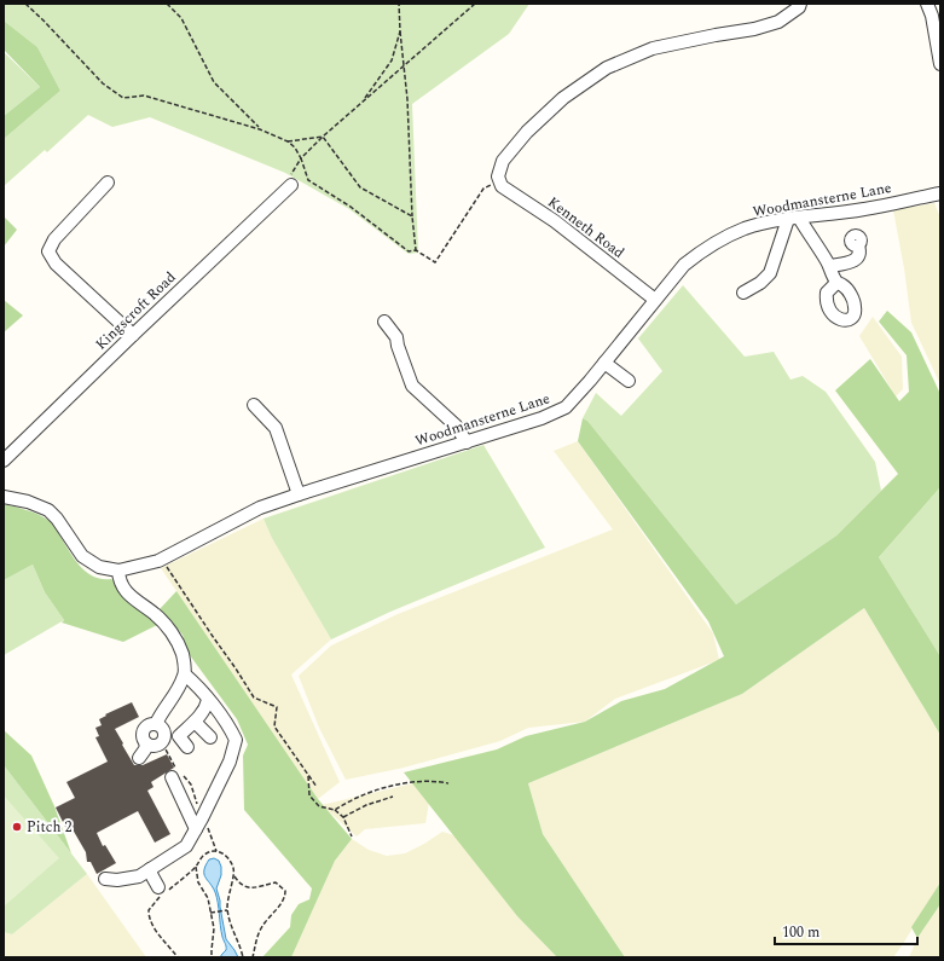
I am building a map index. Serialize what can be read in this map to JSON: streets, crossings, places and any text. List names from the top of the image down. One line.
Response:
{"streets":{"street":["Woodmansterne Lane","Kenneth Road","Kingscroft Road"]},"crossings":[["Woodmansterne Lane","Kenneth Road"]],"places":["Pitch 2"],"scale_bar":"100 m"}
